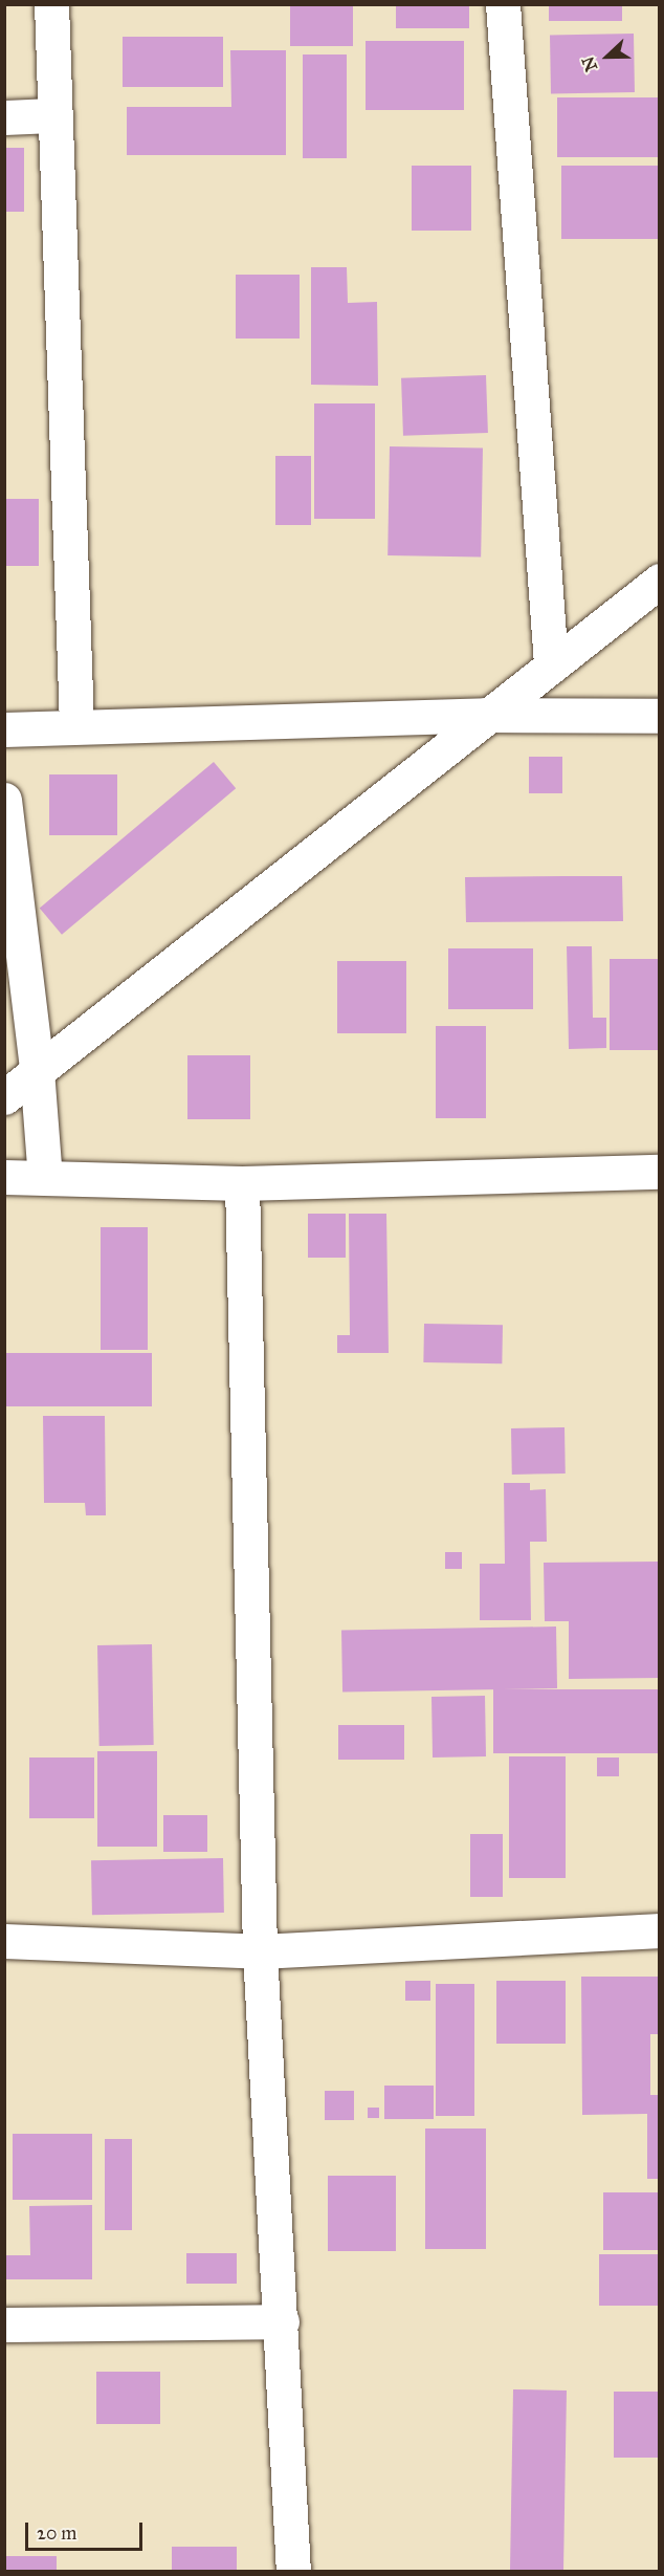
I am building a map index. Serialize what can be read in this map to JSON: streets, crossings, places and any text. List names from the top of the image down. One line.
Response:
{"scale_bar":"20 m","north":"left"}
